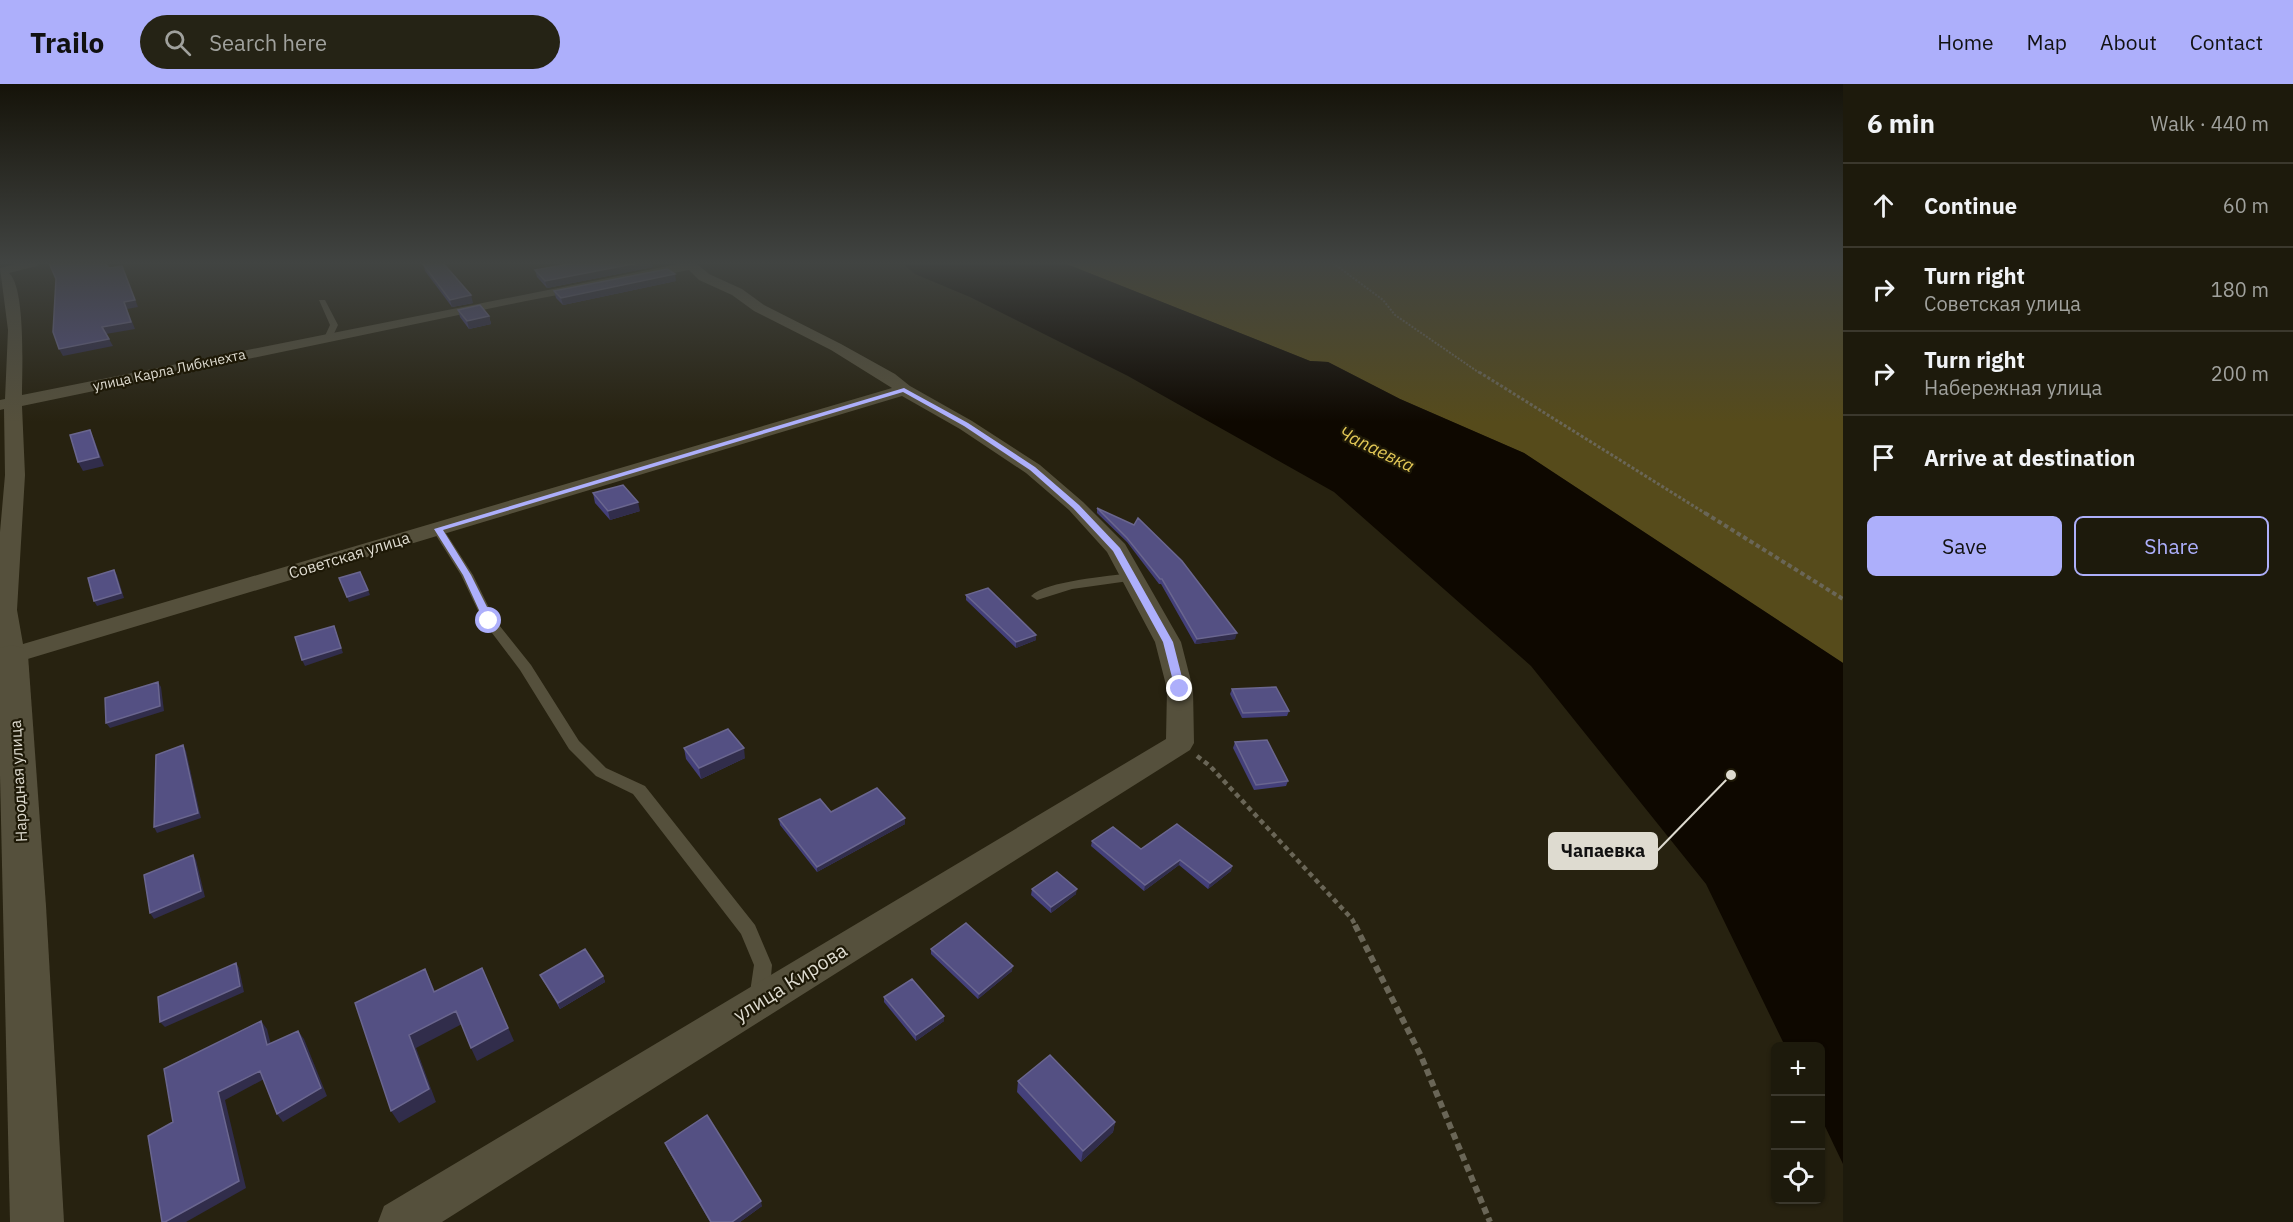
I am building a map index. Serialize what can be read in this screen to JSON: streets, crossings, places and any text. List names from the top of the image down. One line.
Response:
{"streets":{"street":["улица Карла Либкнехта","Советская улица","Народная улица","улица Кирова"]},"crossings":[["улица Карла Либкнехта","Народная улица"],["Советская улица","Народная улица"]],"water":["Чапаевка"],"places":["Чапаевка"],"page":{"header":"Trailo","search":"Search here","nav":["Home","Map","About","Contact"],"heading":["6 min","Walk · 440 m"],"list":[["Continue","60 m"],["Turn right","Советская улица","180 m"],["Turn right","Набережная улица","200 m"],"Arrive at destination"],"buttons":["Save","Share"],"map_buttons":["+","−"]}}
